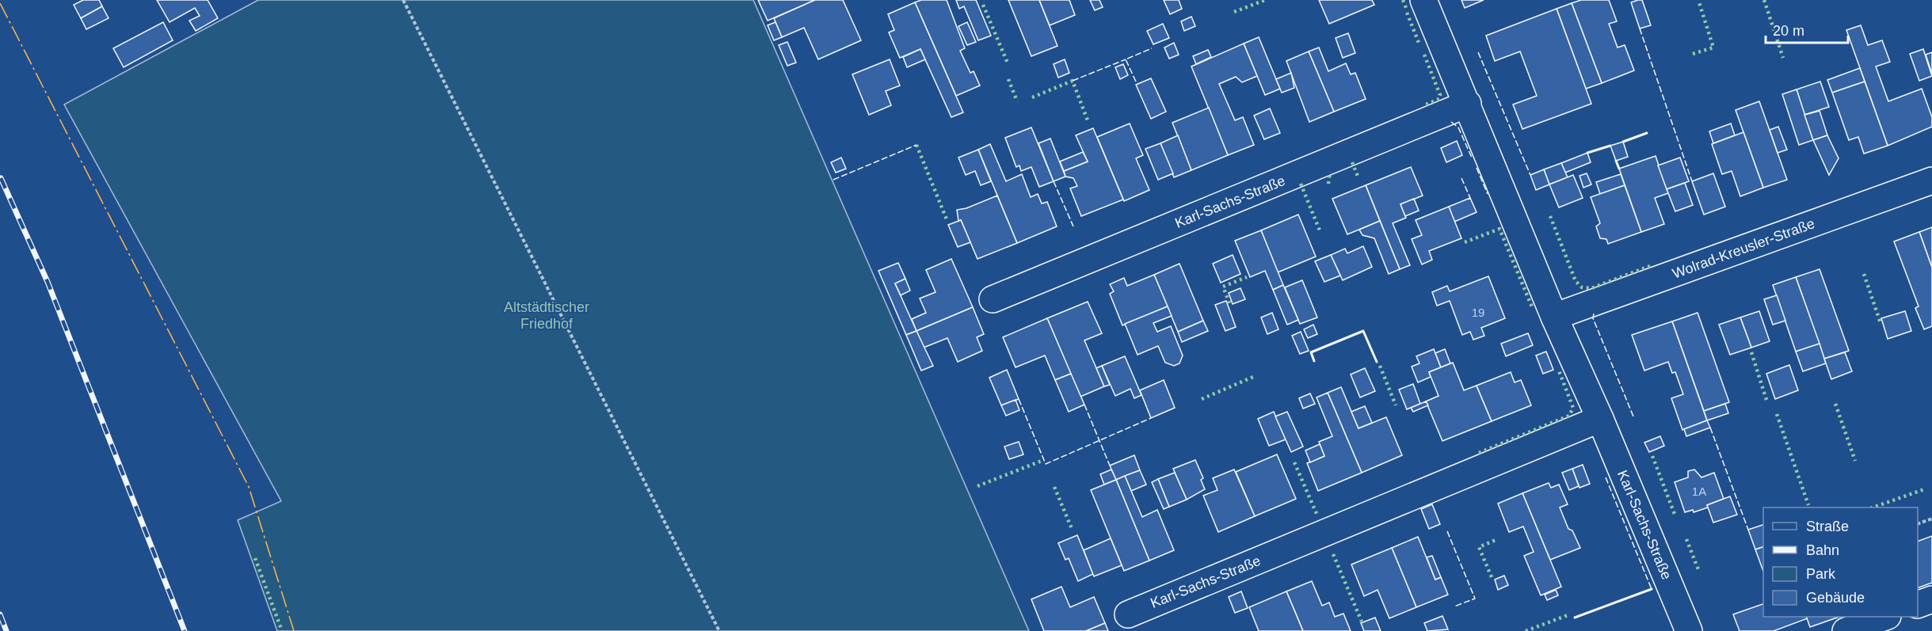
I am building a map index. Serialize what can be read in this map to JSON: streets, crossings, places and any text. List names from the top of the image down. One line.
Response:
{"streets":{"street":["Karl-Sachs-Straße","Wolrad-Kreusler-Straße"]},"crossings":[["Karl-Sachs-Straße","Wolrad-Kreusler-Straße"]],"parks":["Altstädtischer Friedhof"],"house_numbers":["19","1A"],"legend":["Straße","Bahn","Park","Gebäude"],"scale_bar":"20 m"}
